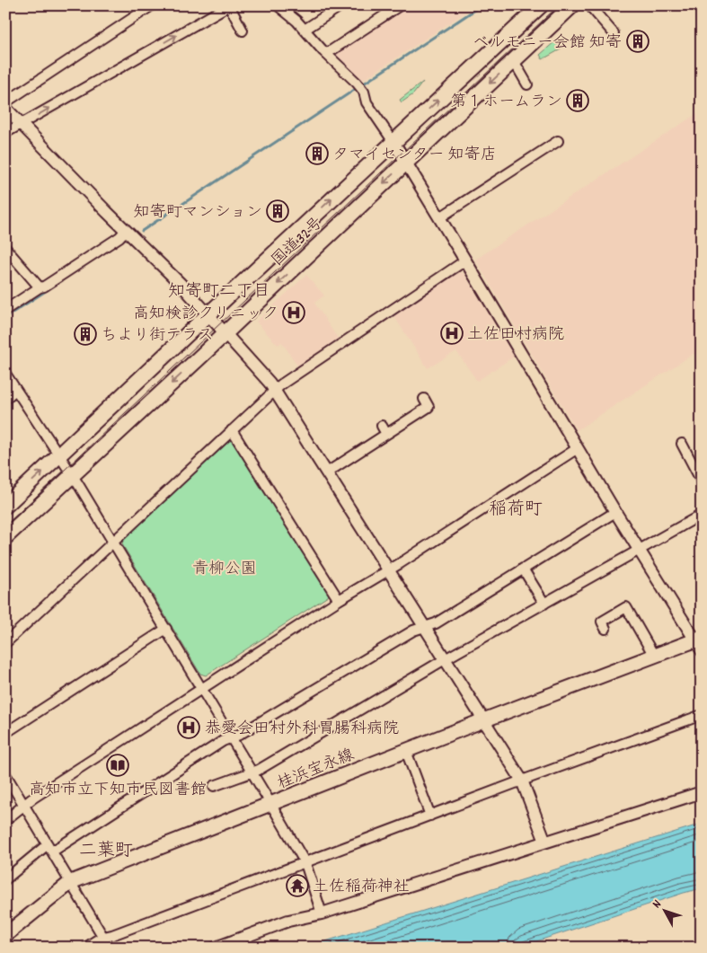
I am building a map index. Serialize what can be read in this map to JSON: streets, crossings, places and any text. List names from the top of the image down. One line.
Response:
{"streets":{"highway":["国道32号"],"main road":["桂浜宝永線"]},"districts":["知寄町二丁目","稲荷町","二葉町"],"parks":["青柳公園"],"places":{"building":["ベルモニー会館 知寄","第１ホームラン","タマイセンター 知寄店","知寄町マンション","ちより街テラス"],"hospital":["高知検診クリニック","土佐田村病院","恭愛会田村外科胃腸科病院"],"library":["高知市立下知市民図書館"],"temple":["土佐稲荷神社"]},"north":"top left"}
